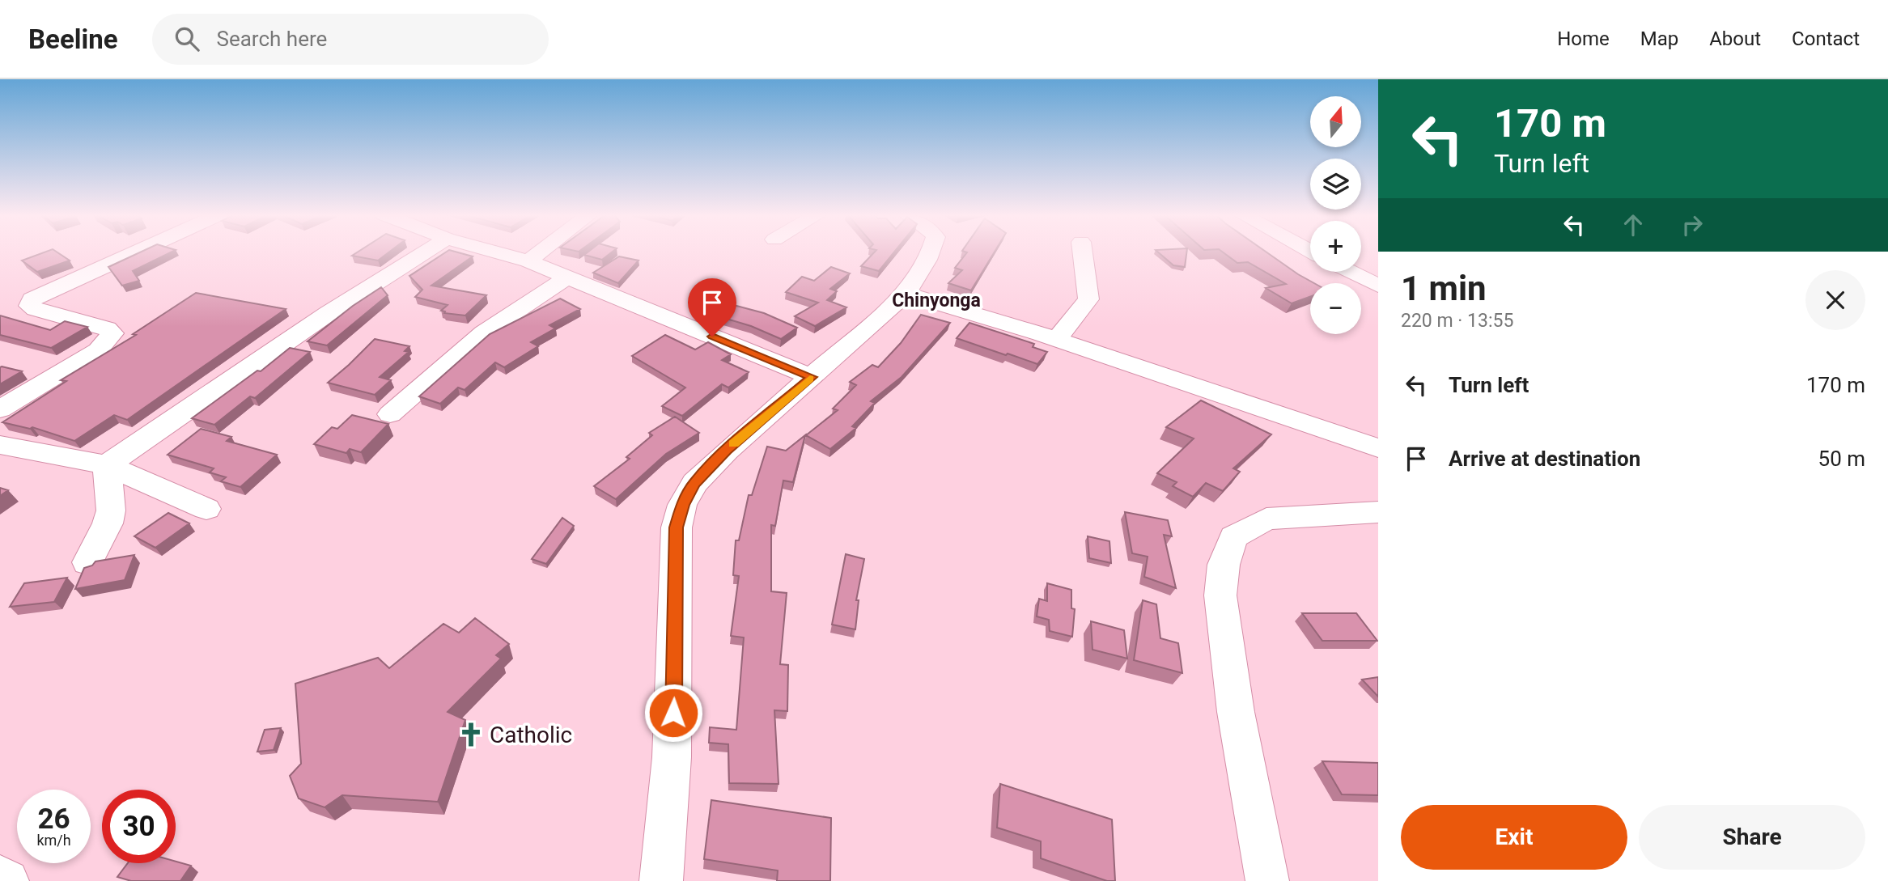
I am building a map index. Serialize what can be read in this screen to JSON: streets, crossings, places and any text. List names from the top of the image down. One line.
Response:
{"districts":["Chinyonga"],"places":{"church":["Catholic"]},"north":"top","page":{"header":"Beeline","search":"Search here","nav":["Home","Map","About","Contact"],"turn":["170 m","Turn left"],"map_buttons":["+","−"],"heading":["1 min","220 m · 13:55"],"list":[{"name":"Turn left","value":"170 m"},{"name":"Arrive at destination","value":"50 m"}],"speed":"26 km/h","limit":"30","buttons":["Exit","Share"]}}
